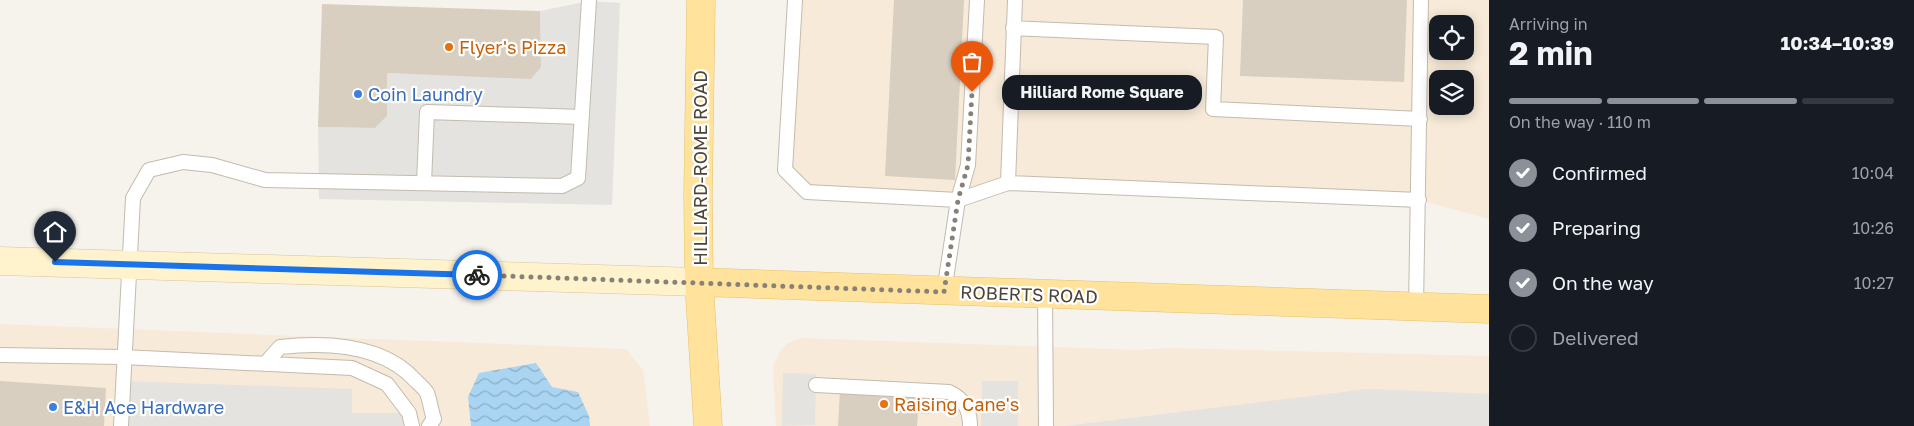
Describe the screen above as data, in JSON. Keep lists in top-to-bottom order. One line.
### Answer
{"streets":{"main road":["HILLIARD-ROME ROAD","ROBERTS ROAD"]},"crossings":[["HILLIARD-ROME ROAD","ROBERTS ROAD"]],"places":["Flyer's Pizza","Hilliard Rome Square","Coin Laundry","Raising Cane's","E&H Ace Hardware"],"page":{"heading":["2 min","Arriving in","10:34–10:39"],"bubble":"Hilliard Rome Square","bar":"On the way · 110 m","list":[["Confirmed","10:04"],["Preparing","10:26"],["On the way","10:27"],"Delivered"]}}
